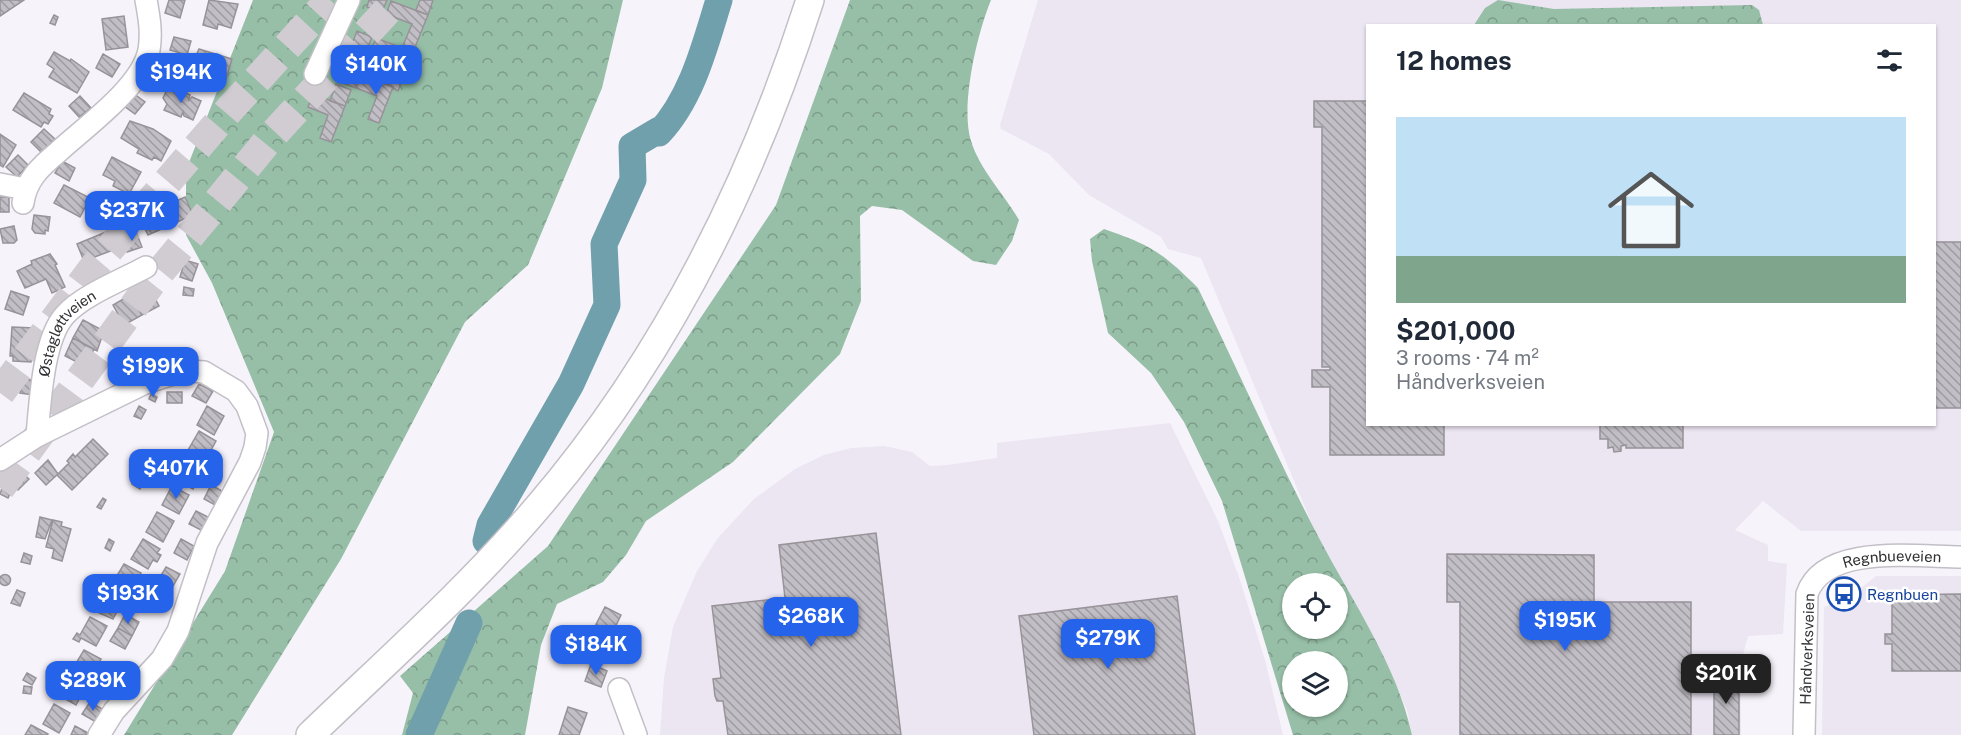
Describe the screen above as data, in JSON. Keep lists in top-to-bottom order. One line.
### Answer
{"streets":{"street":["Østagløttveien","Regnbueveien","Håndverksveien"]},"crossings":[["Regnbueveien","Håndverksveien"]],"places":{"bus stop":["Regnbuen"]},"page":{"heading":"12 homes","price":["$140K","$194K","$237K","$199K","$407K","$193K","$268K","$195K","$279K","$184K","$201K","$289K"],"list":[{"name":"$201,000","note":"3 rooms · 74 m² · Håndverksveien"}]}}
